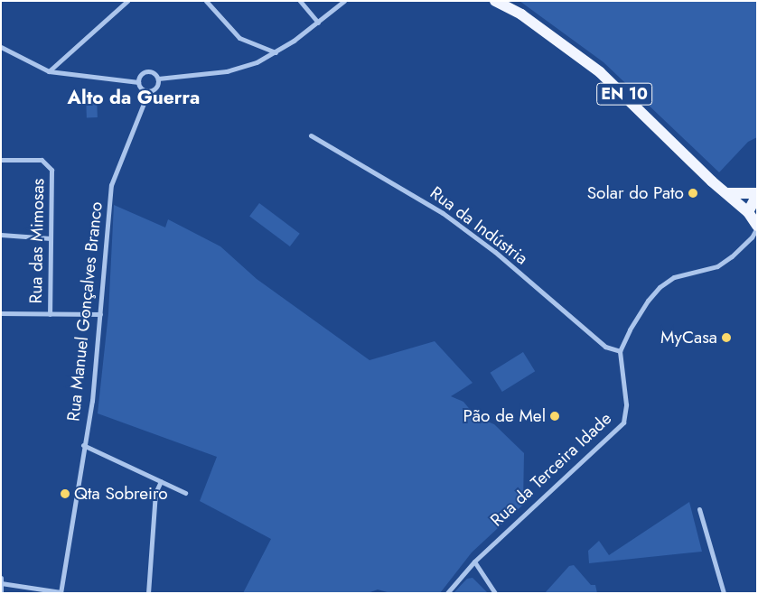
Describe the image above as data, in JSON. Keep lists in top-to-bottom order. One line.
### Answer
{"streets":{"main road":["EN 10"],"street":["Rua da Indústria","Rua das Mimosas","Rua Manuel Gonçalves Branco","Rua da Terceira Idade"]},"crossings":[["Rua da Indústria","Rua da Terceira Idade"]],"districts":["Alto da Guerra"],"places":["Solar do Pato","MyCasa","Pão de Mel","Qta Sobreiro"]}
